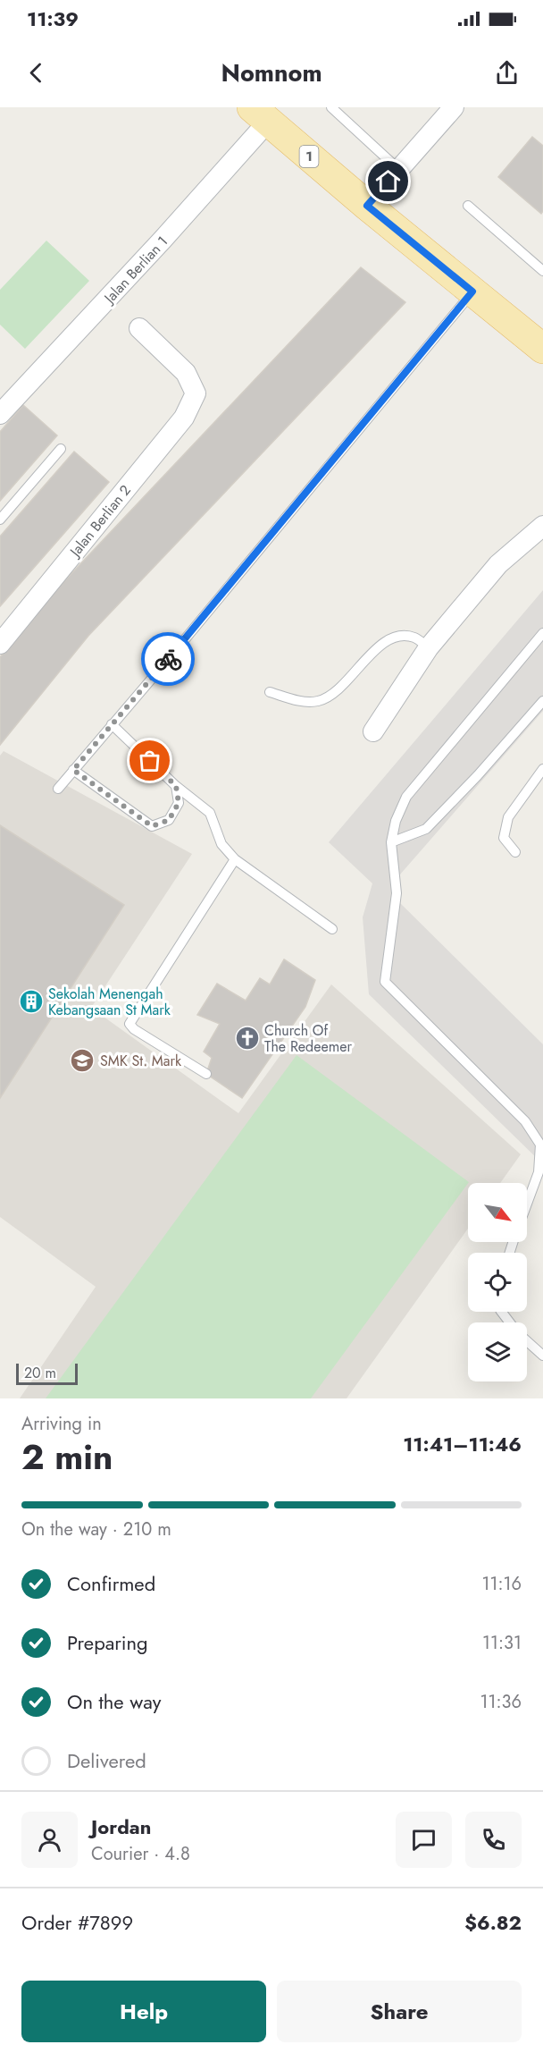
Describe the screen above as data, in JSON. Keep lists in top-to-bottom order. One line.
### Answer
{"streets":{"main road":["1"],"street":["Jalan Berlian 1","Jalan Berlian 2"]},"crossings":[["1","Jalan Berlian 1"]],"places":{"building":["Sekolah Menengah Kebangsaan St Mark"],"church":["Church Of The Redeemer"],"school or university":["SMK St. Mark"]},"scale_bar":"20 m","north":"bottom right","page":{"status":"11:39","header":"Nomnom","scale":"20 m","heading":["2 min","Arriving in","11:41–11:46"],"panel":["Jordan","Courier · 4.8","Order #7899","$6.82"],"bar":"On the way · 210 m","list":[["Confirmed","11:16"],["Preparing","11:31"],["On the way","11:36"],"Delivered"],"buttons":["Help","Share"]}}
